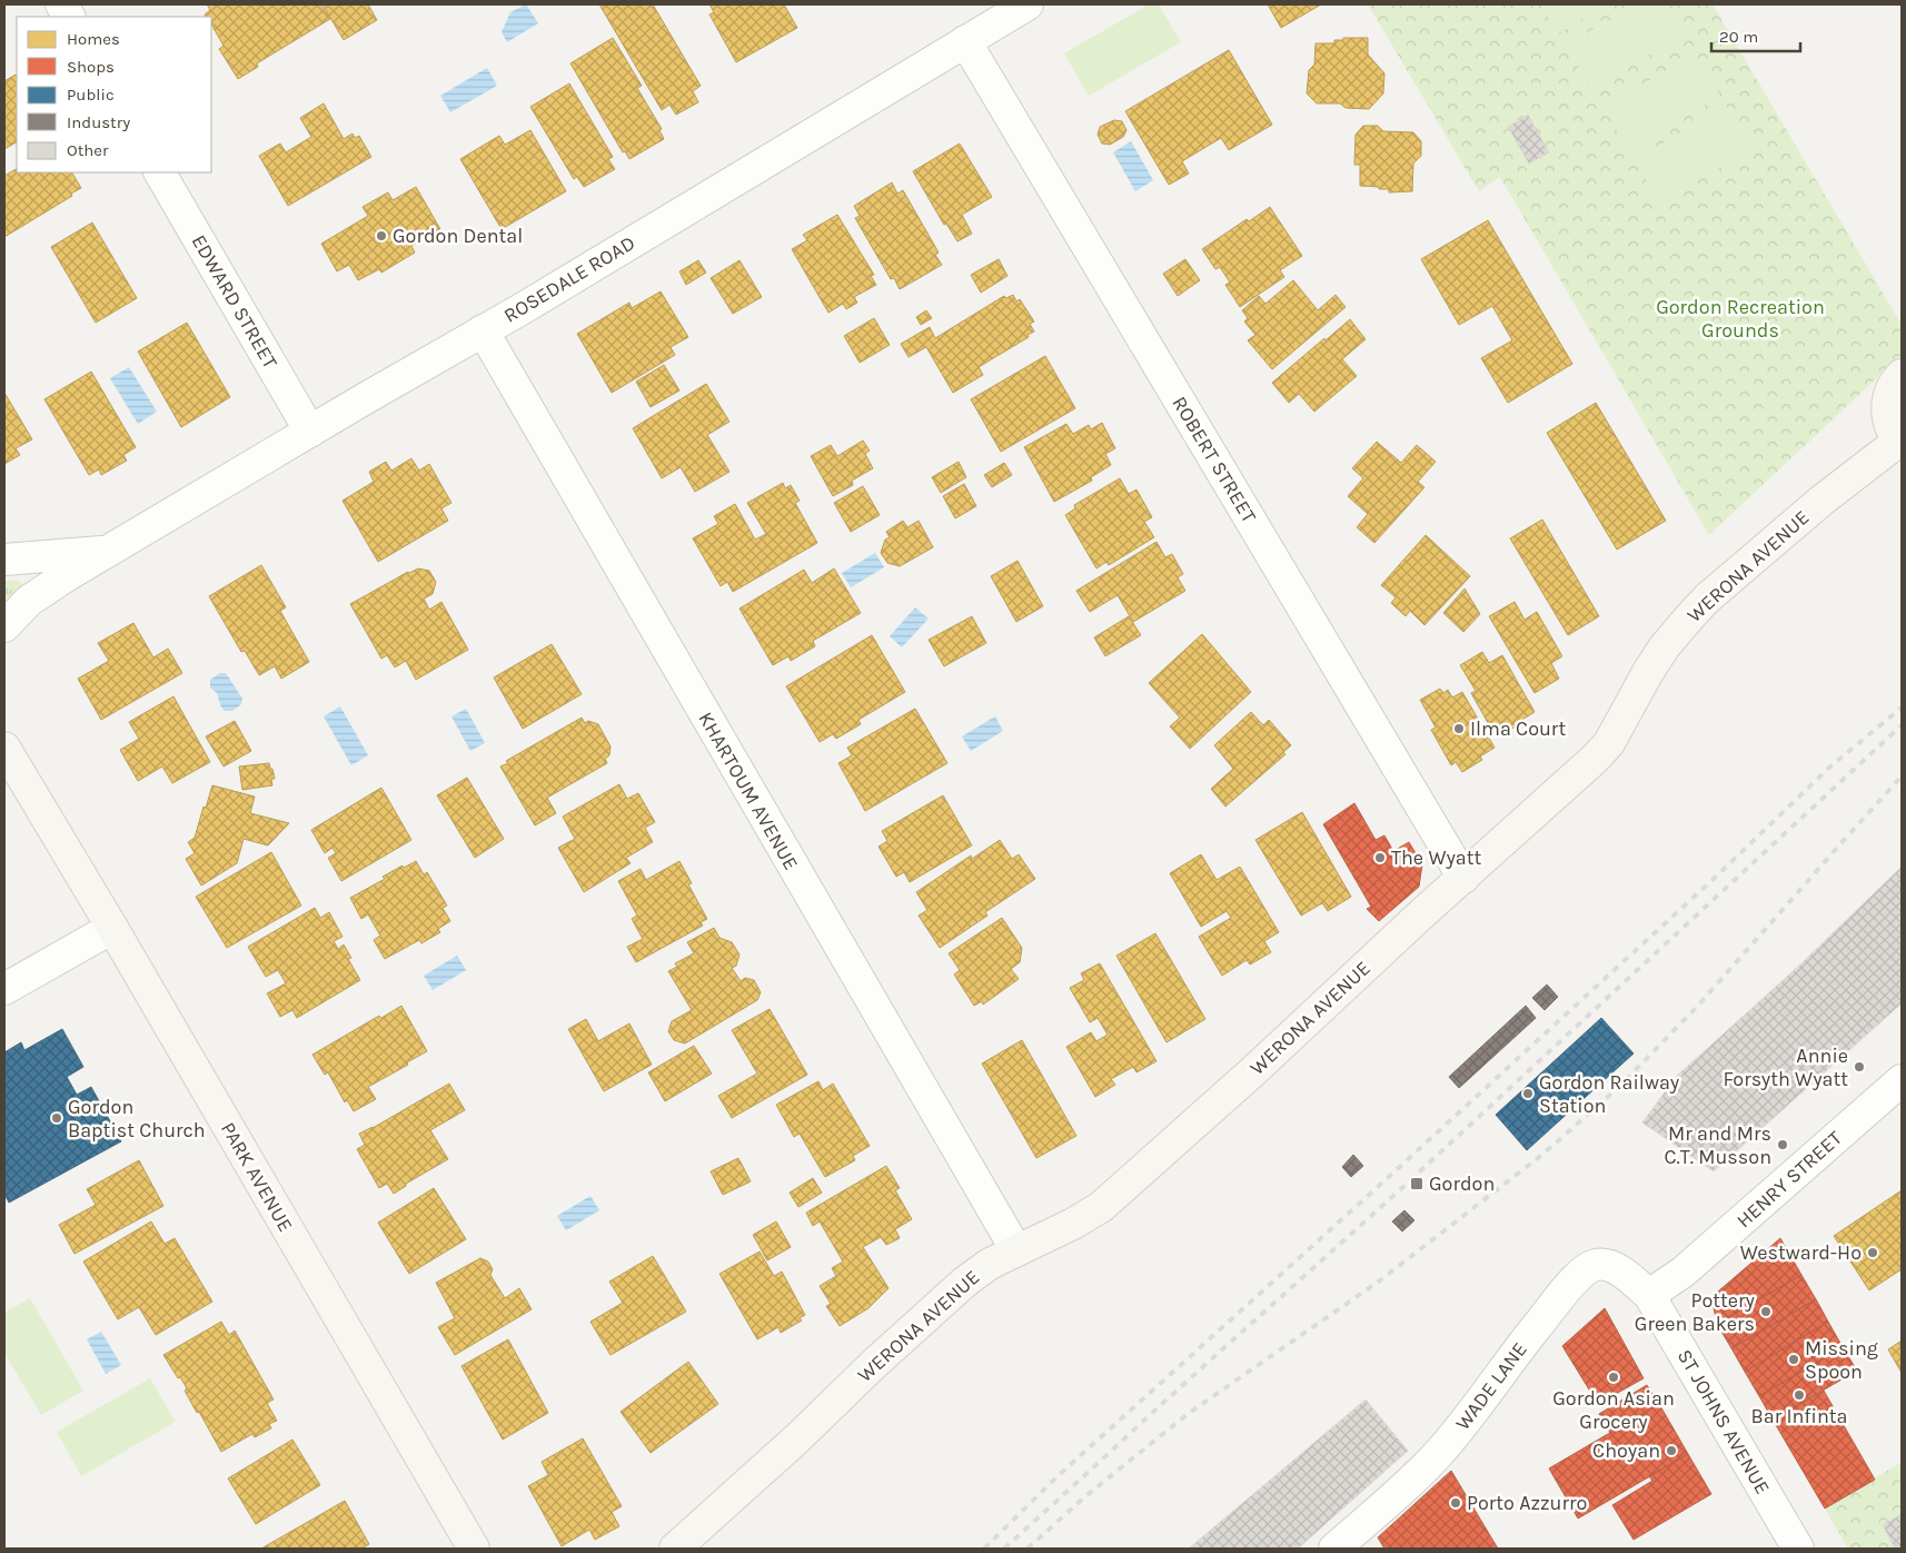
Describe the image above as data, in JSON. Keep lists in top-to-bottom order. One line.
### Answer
{"streets":{"street":["ROSEDALE ROAD","EDWARD STREET","ROBERT STREET","WERONA AVENUE","KHARTOUM AVENUE","PARK AVENUE","HENRY STREET","WADE LANE","ST JOHNS AVENUE"]},"crossings":[["ROSEDALE ROAD","EDWARD STREET"],["ROSEDALE ROAD","ROBERT STREET"],["ROSEDALE ROAD","KHARTOUM AVENUE"],["ROBERT STREET","WERONA AVENUE"],["WERONA AVENUE","KHARTOUM AVENUE"],["HENRY STREET","WADE LANE"],["HENRY STREET","ST JOHNS AVENUE"],["WADE LANE","ST JOHNS AVENUE"]],"parks":["Gordon Recreation Grounds"],"places":{"other":["Gordon Dental","Ilma Court","The Wyatt","Annie Forsyth Wyatt","Gordon Railway Station","Gordon Baptist Church","Mr and Mrs C.T. Musson","Westward-Ho","Pottery Green Bakers","Missing Spoon","Gordon Asian Grocery","Bar Infinta","Choyan","Porto Azzurro"],"transit":["Gordon"]},"legend":["Homes","Shops","Public","Industry","Other"],"scale_bar":"20 m"}
